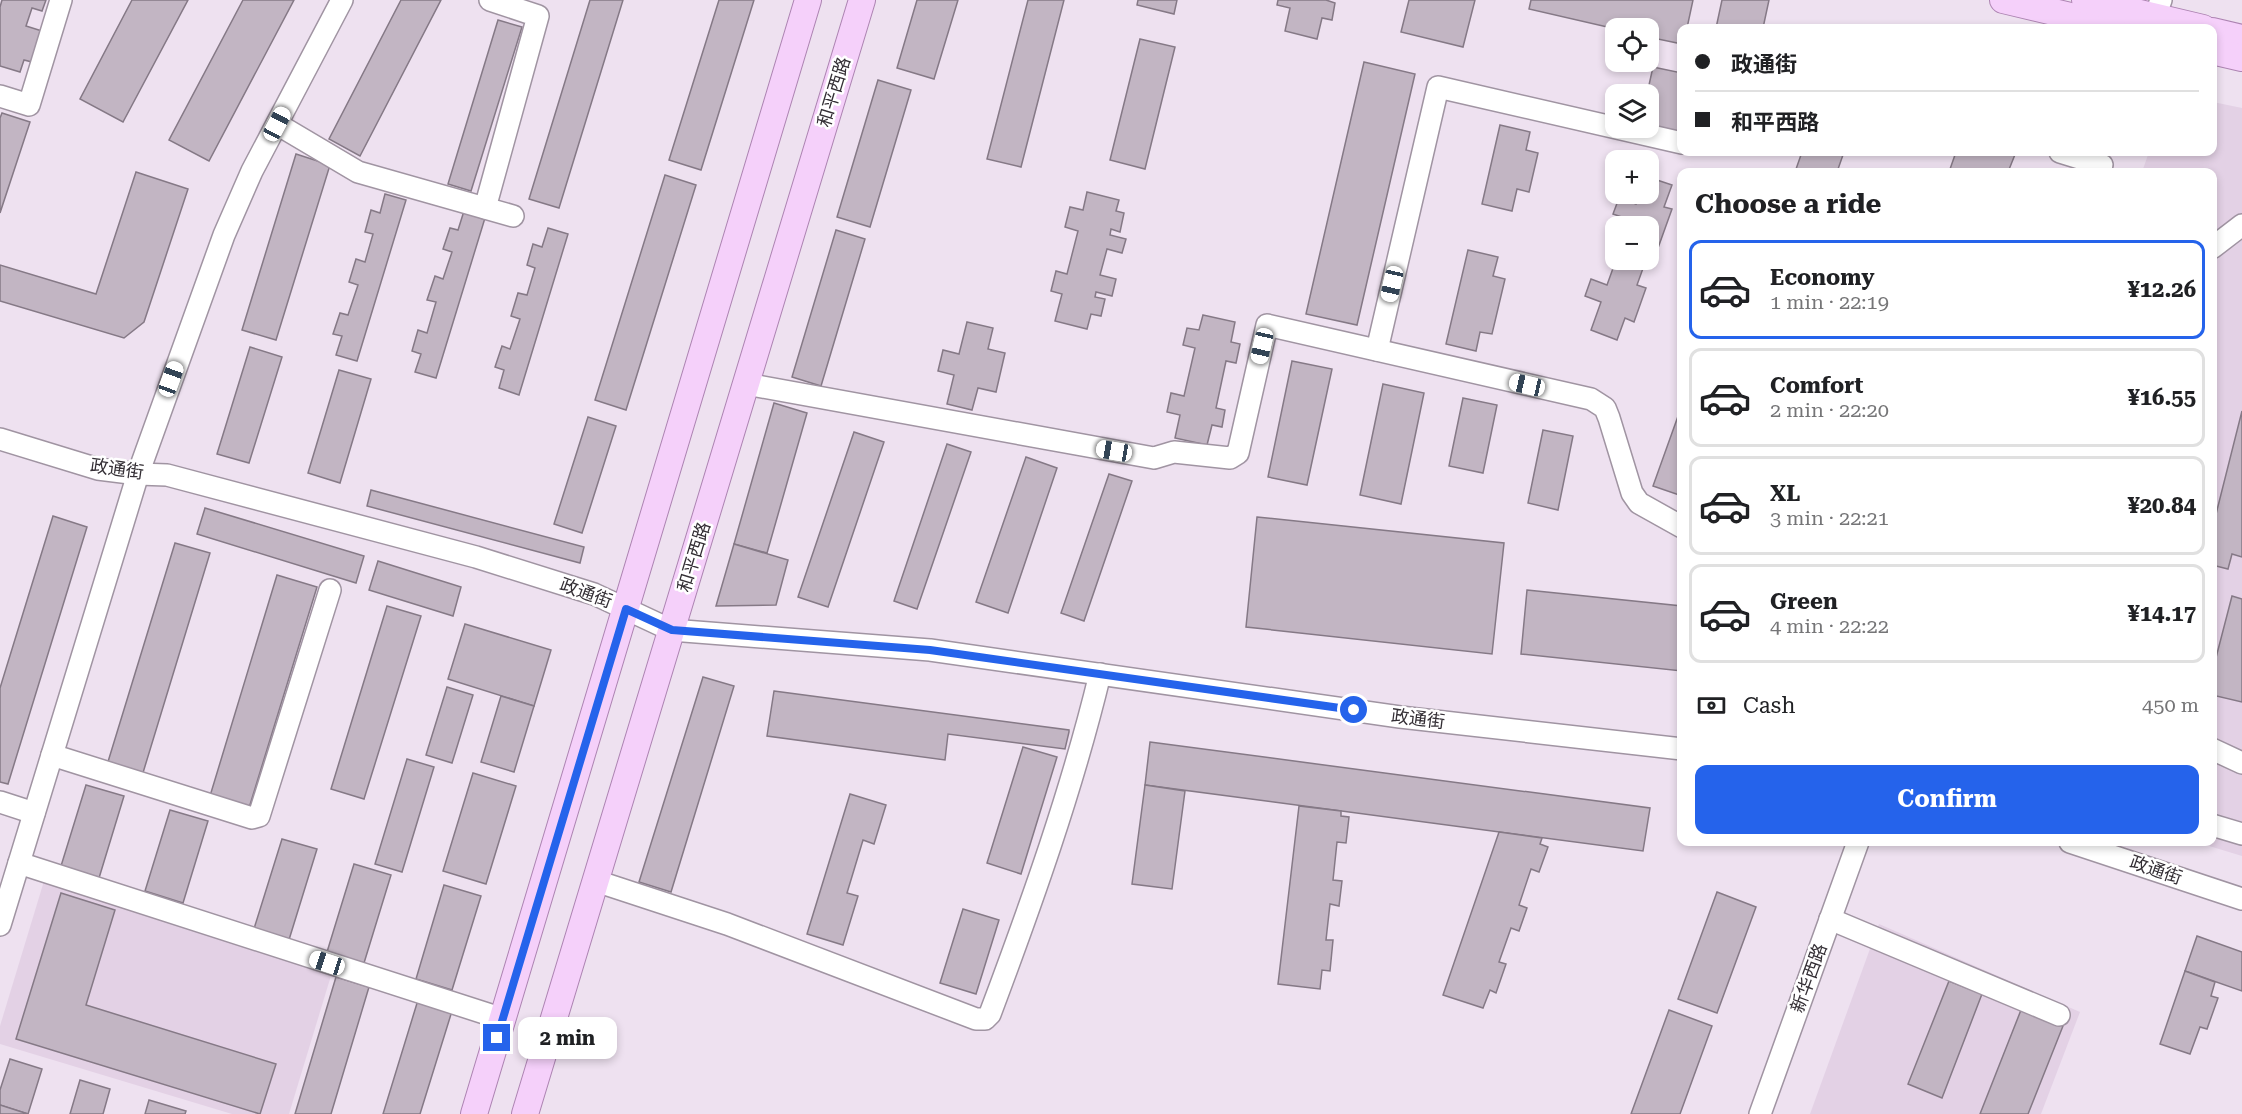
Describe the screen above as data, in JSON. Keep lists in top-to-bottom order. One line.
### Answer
{"streets":{"main road":["和平西路"],"street":["政通街","新华西路"]},"crossings":[["和平西路","政通街"]],"page":{"map_buttons":["+","−"],"banner":["政通街","和平西路"],"heading":"Choose a ride","list":[{"name":"Economy","note":"1 min · 22:19","value":"¥12.26"},{"name":"Comfort","note":"2 min · 22:20","value":"¥16.55"},{"name":"XL","note":"3 min · 22:21","value":"¥20.84"},{"name":"Green","note":"4 min · 22:22","value":"¥14.17"}],"pay":["Cash","450 m"],"buttons":"Confirm","bubble":"2 min"}}
